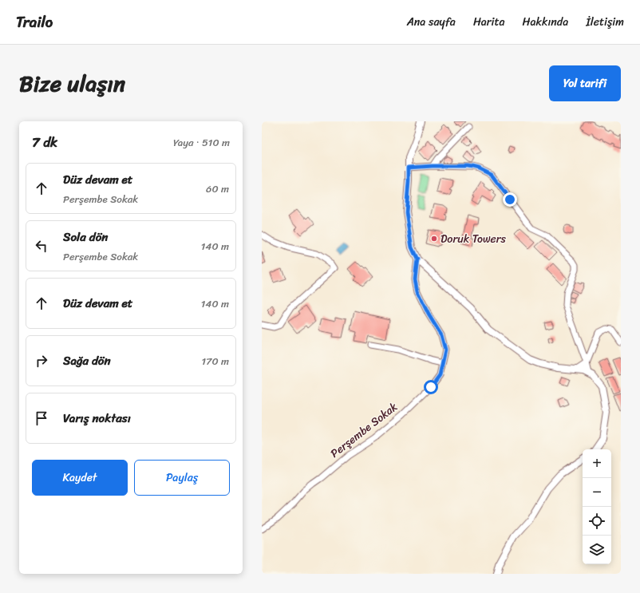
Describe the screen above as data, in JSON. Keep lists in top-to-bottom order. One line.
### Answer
{"streets":{"street":["Perşembe Sokak"]},"places":["Doruk Towers"],"page":{"header":"Trailo","nav":["Ana sayfa","Harita","Hakkında","İletişim"],"title":"Bize ulaşın","buttons":["Yol tarifi",["Kaydet","Paylaş"]],"heading":["7 dk","Yaya · 510 m"],"list":[["Düz devam et","Perşembe Sokak","60 m"],["Sola dön","Perşembe Sokak","140 m"],["Düz devam et","140 m"],["Sağa dön","170 m"],"Varış noktası"],"map_buttons":["+","−"]}}
